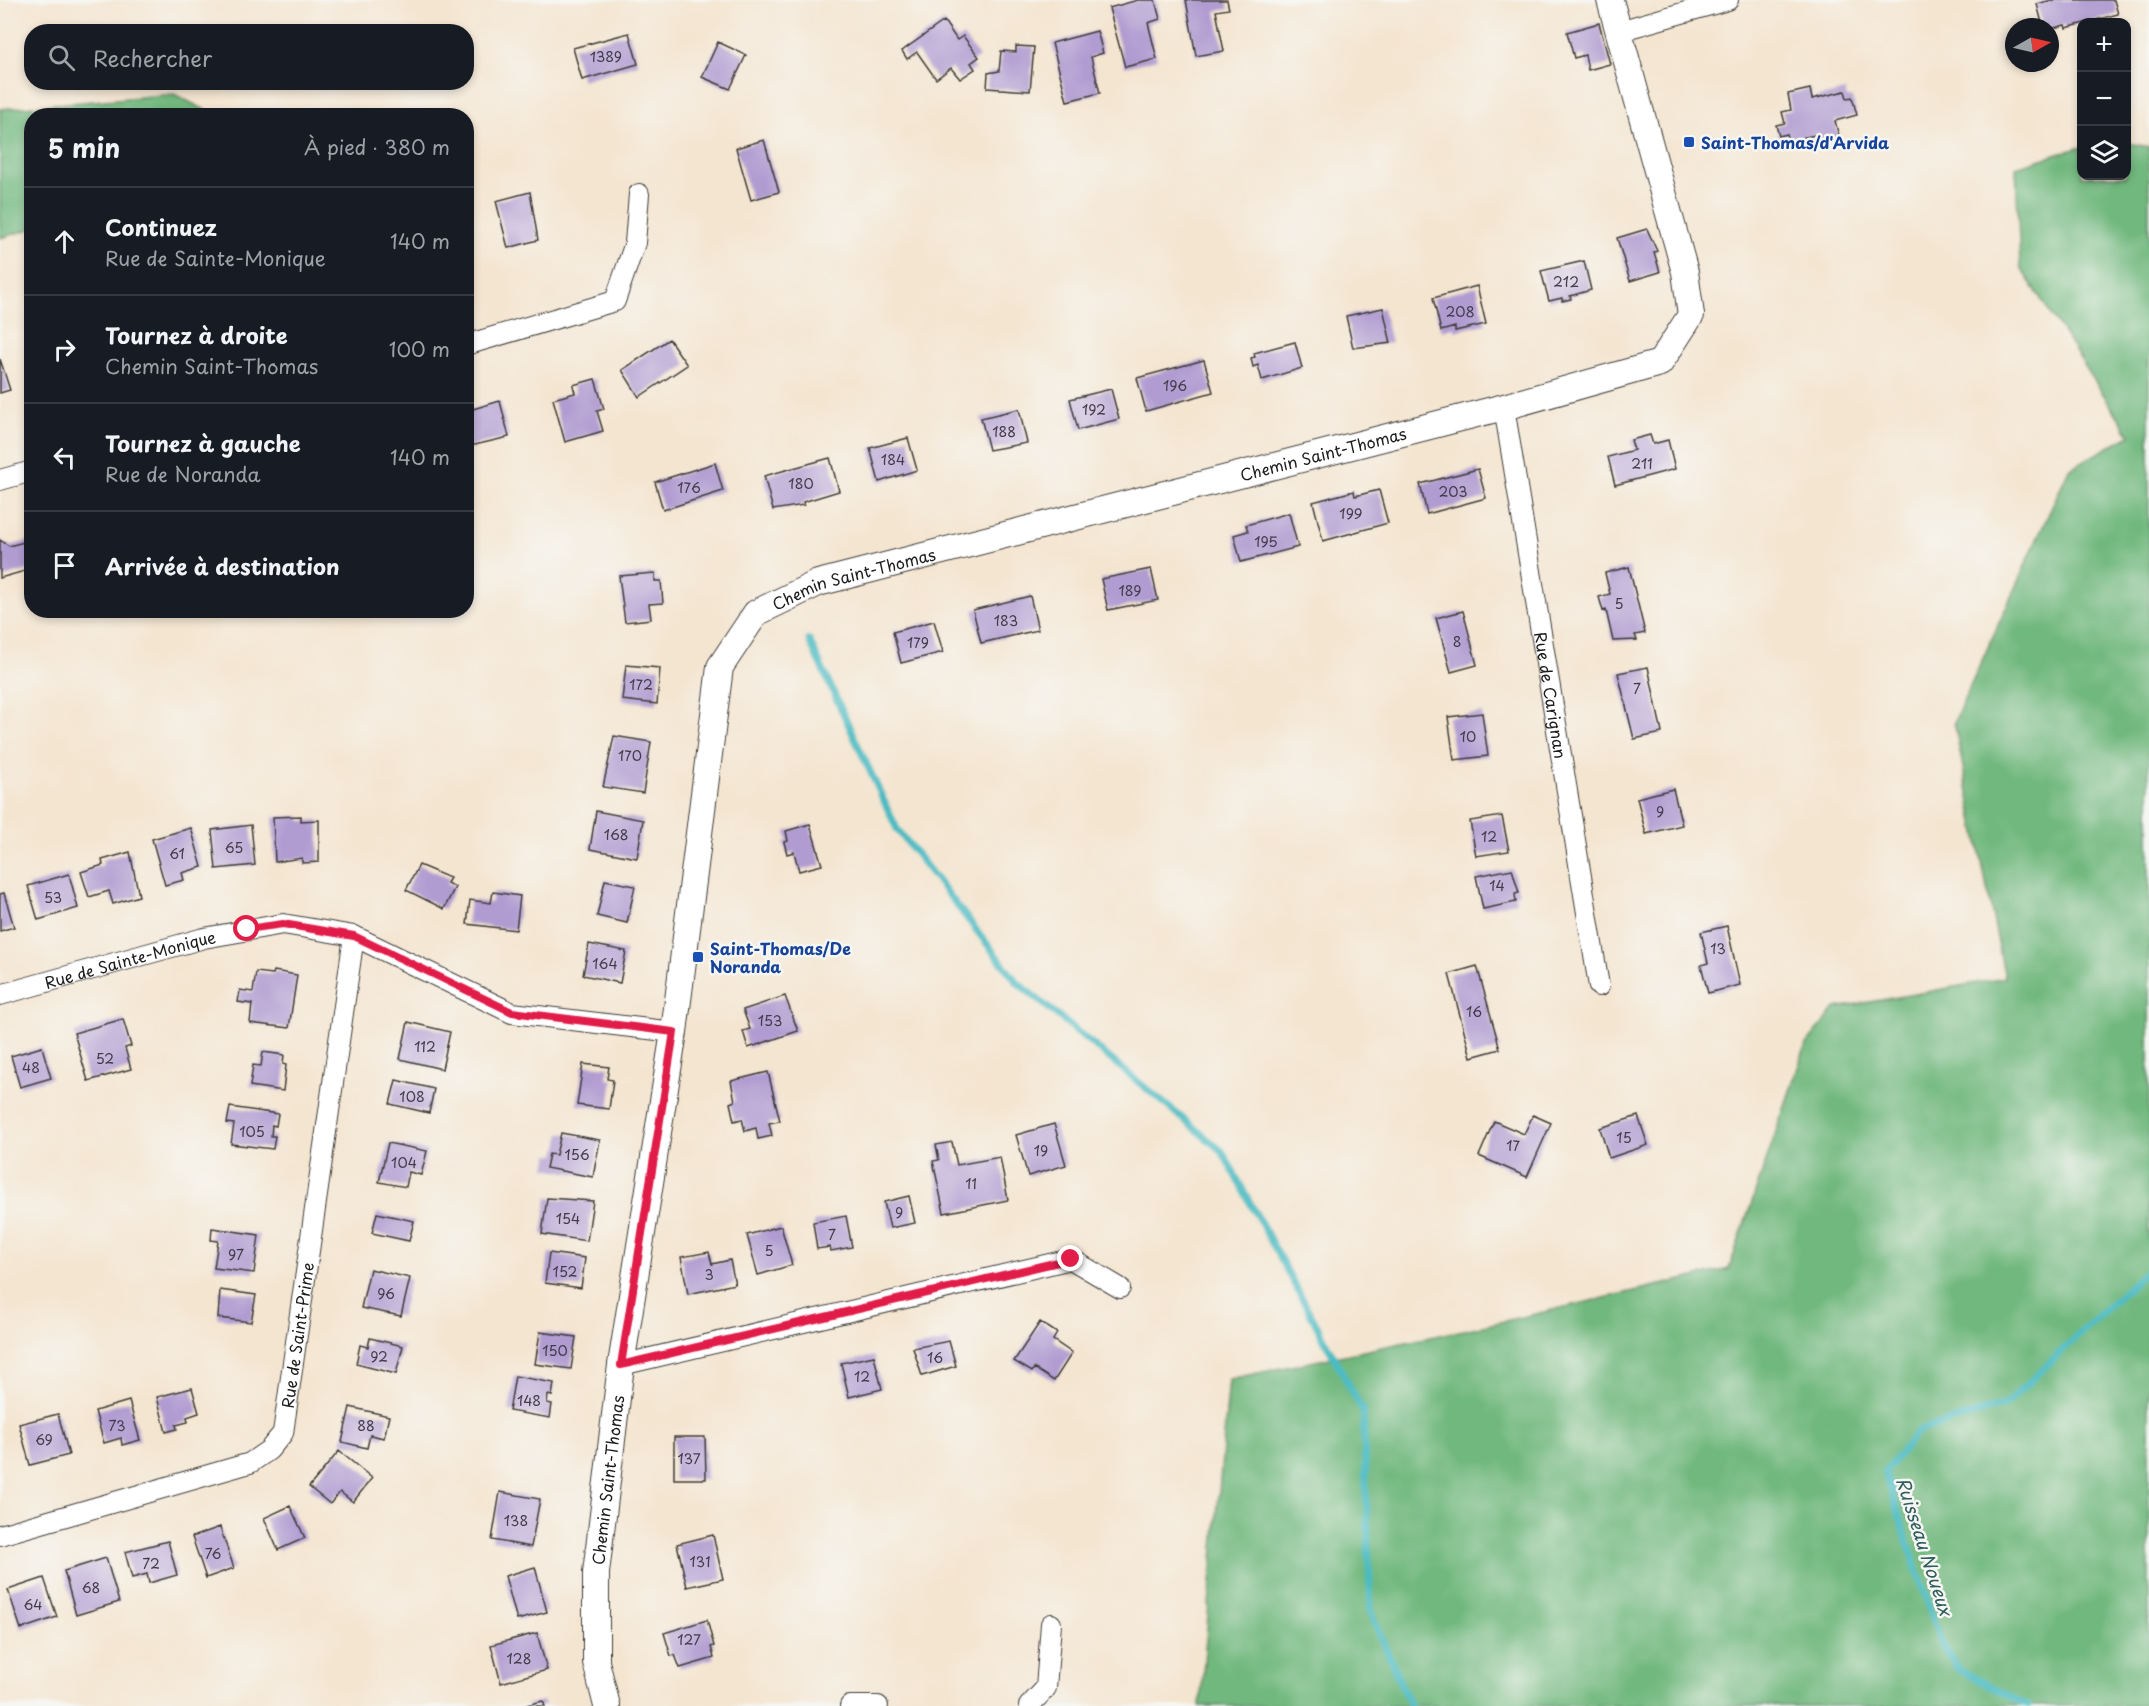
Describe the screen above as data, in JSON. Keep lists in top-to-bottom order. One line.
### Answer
{"streets":{"street":["Chemin Saint-Thomas","Rue de Carignan","Rue de Sainte-Monique","Rue de Saint-Prime"]},"crossings":[["Chemin Saint-Thomas","Rue de Carignan"],["Chemin Saint-Thomas","Rue de Sainte-Monique"],["Rue de Sainte-Monique","Rue de Saint-Prime"]],"water":["Ruisseau Noueux"],"places":{"transit":["Saint-Thomas/d'Arvida","Saint-Thomas/De Noranda"]},"house_numbers":["1389","212","208","196","192","188","184","211","180","176","203","199","195","189","5","183","8","179","172","7","10","170","9","168","12","65","61","14","53","13","164","16","153","112","52","48","108","105","15","17","19","156","104","11","9","154","7","5","97","152","3","96","150","92","16","12","148","73","88","69","137","138","76","131","72","68","64","127","128"],"north":"right","page":{"map_buttons":["+","−"],"search":"Rechercher","heading":["5 min","À pied · 380 m"],"list":[["Continuez","Rue de Sainte-Monique","140 m"],["Tournez à droite","Chemin Saint-Thomas","100 m"],["Tournez à gauche","Rue de Noranda","140 m"],"Arrivée à destination"]}}
